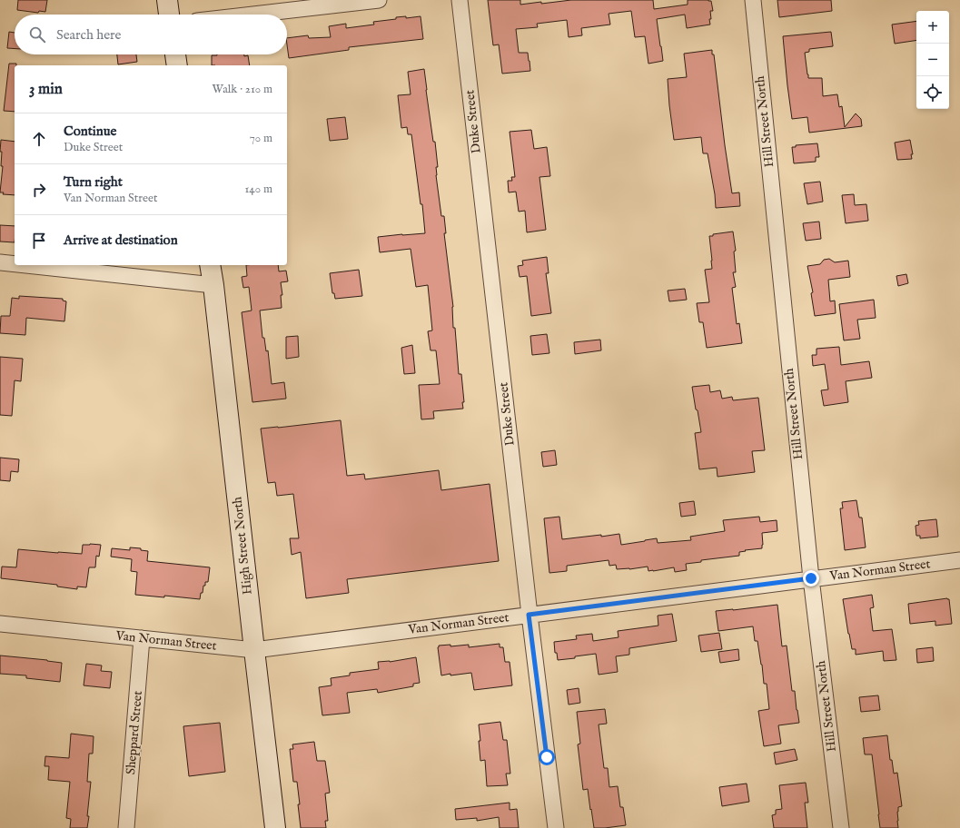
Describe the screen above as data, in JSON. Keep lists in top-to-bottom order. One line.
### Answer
{"streets":{"main road":["High Street North"],"street":["Duke Street","Hill Street North","Van Norman Street","Sheppard Street"]},"crossings":[["Duke Street","Van Norman Street"],["Hill Street North","Van Norman Street"],["High Street North","Van Norman Street"],["Van Norman Street","Sheppard Street"]],"page":{"map_buttons":["+","−"],"search":"Search here","heading":["3 min","Walk · 210 m"],"list":[["Continue","Duke Street","70 m"],["Turn right","Van Norman Street","140 m"],"Arrive at destination"]}}
